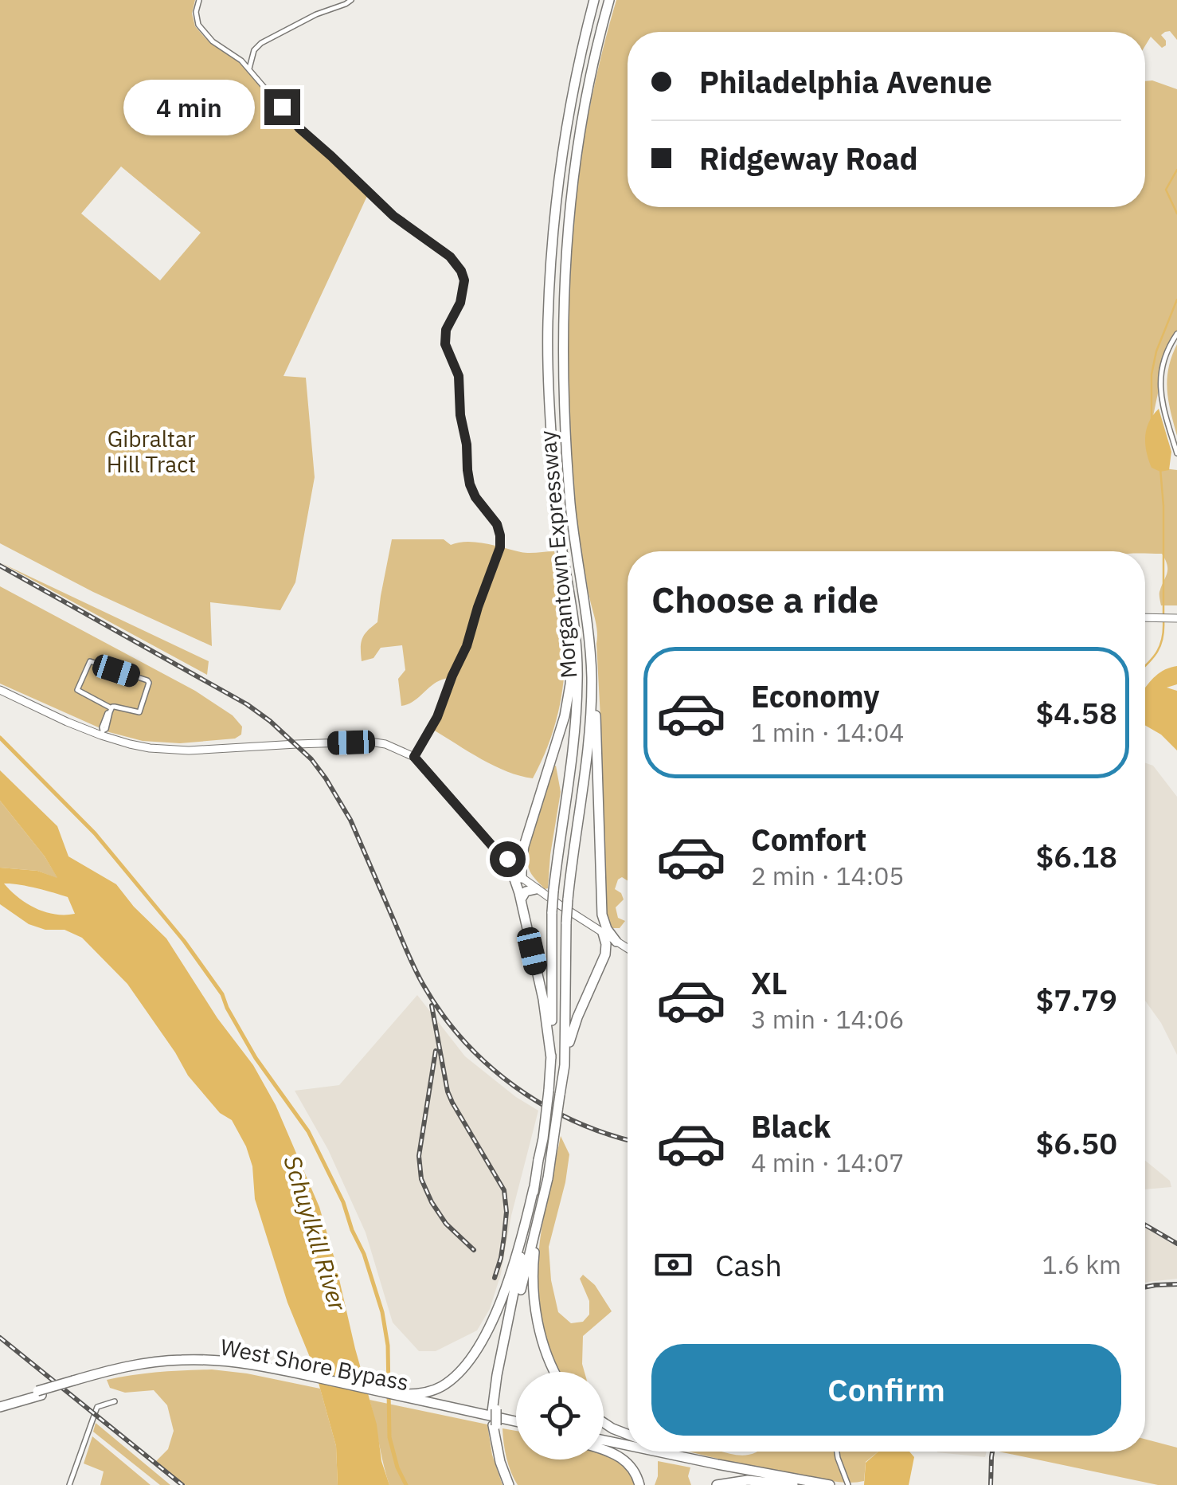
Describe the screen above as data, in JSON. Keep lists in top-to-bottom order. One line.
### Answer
{"streets":{"highway":["Morgantown Expressway","West Shore Bypass"]},"water":["Schuylkill River"],"parks":["Gibraltar Hill Tract"],"page":{"banner":["Philadelphia Avenue","Ridgeway Road"],"bubble":"4 min","heading":"Choose a ride","list":[{"name":"Economy","note":"1 min · 14:04","value":"$4.58"},{"name":"Comfort","note":"2 min · 14:05","value":"$6.18"},{"name":"XL","note":"3 min · 14:06","value":"$7.79"},{"name":"Black","note":"4 min · 14:07","value":"$6.50"}],"pay":["Cash","1.6 km"],"buttons":"Confirm"}}
